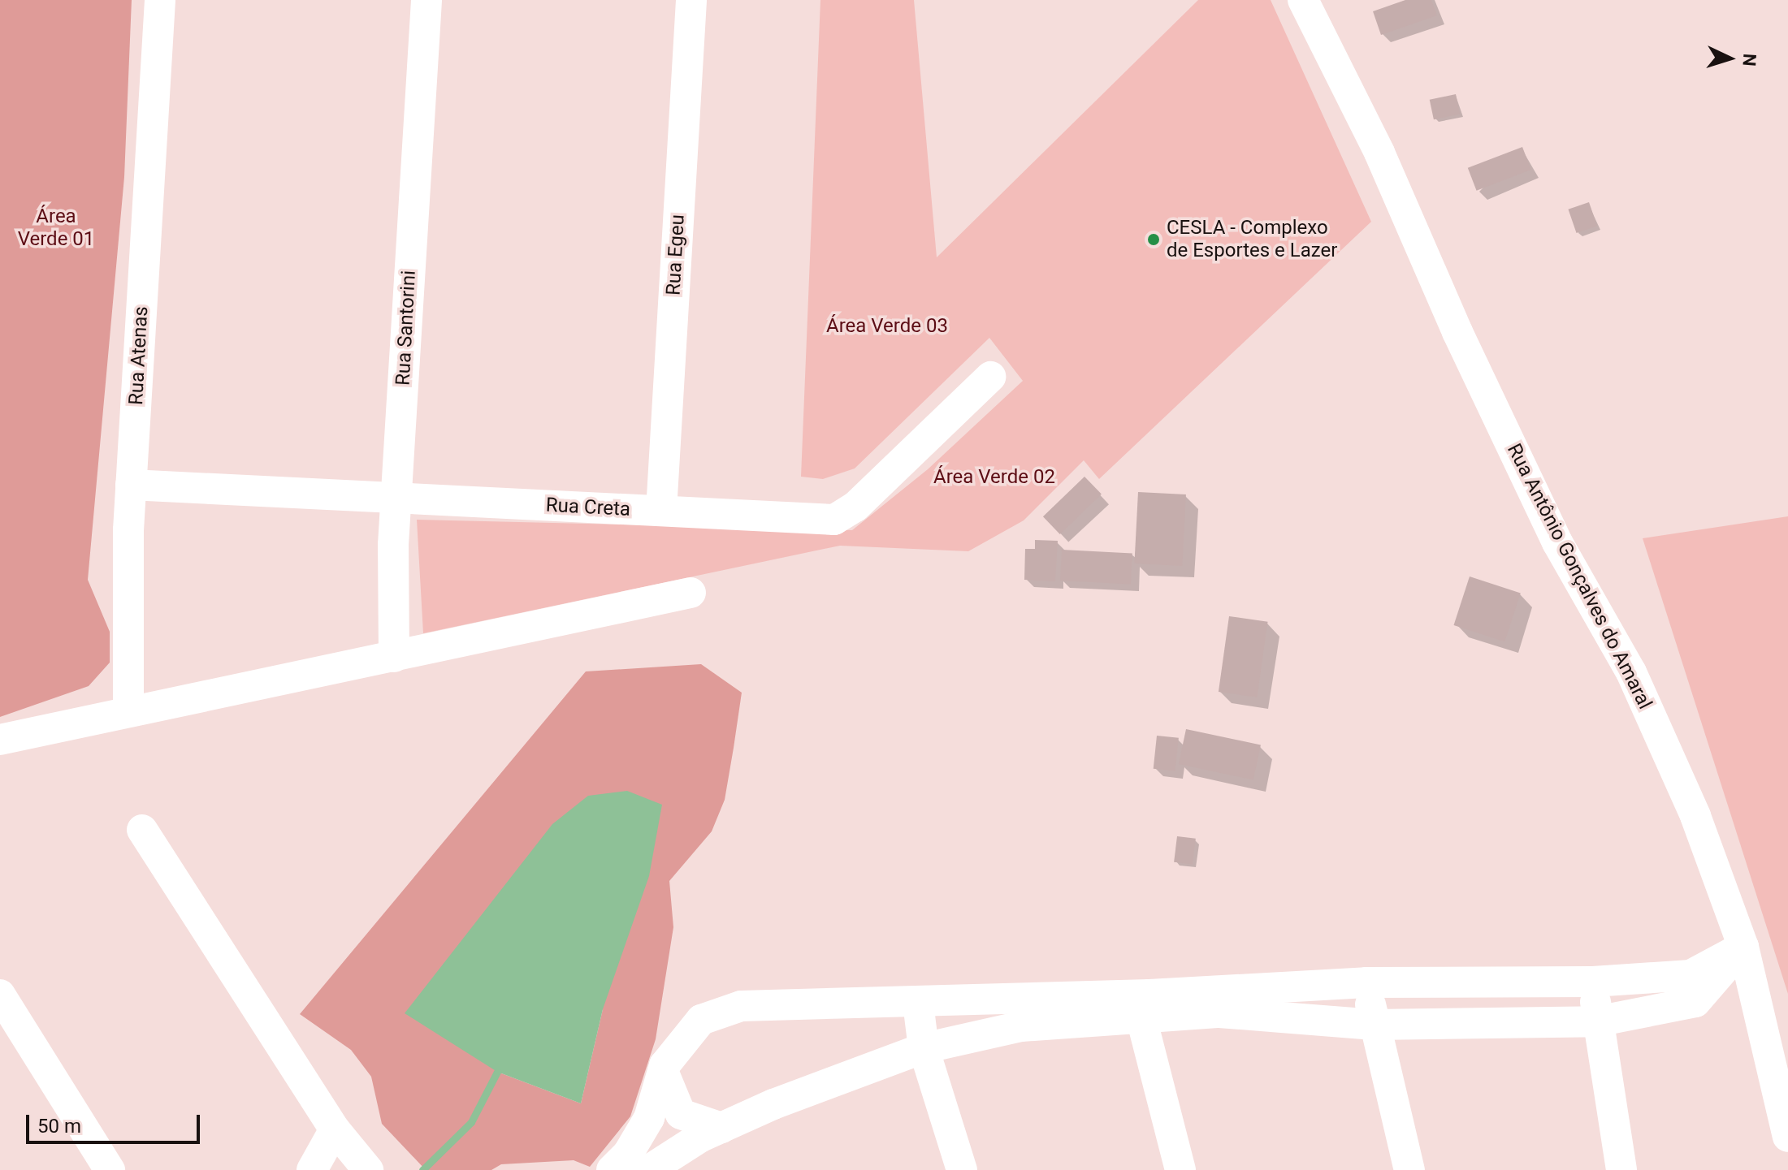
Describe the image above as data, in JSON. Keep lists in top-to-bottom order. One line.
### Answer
{"streets":{"street":["Rua Egeu","Rua Santorini","Rua Atenas","Rua Creta","Rua Antônio Gonçalves do Amaral"]},"crossings":[["Rua Egeu","Rua Creta"],["Rua Santorini","Rua Creta"],["Rua Atenas","Rua Creta"]],"parks":["Área Verde 01","Área Verde 03","Área Verde 02"],"places":["CESLA - Complexo de Esportes e Lazer"],"scale_bar":"50 m","north":"right"}
